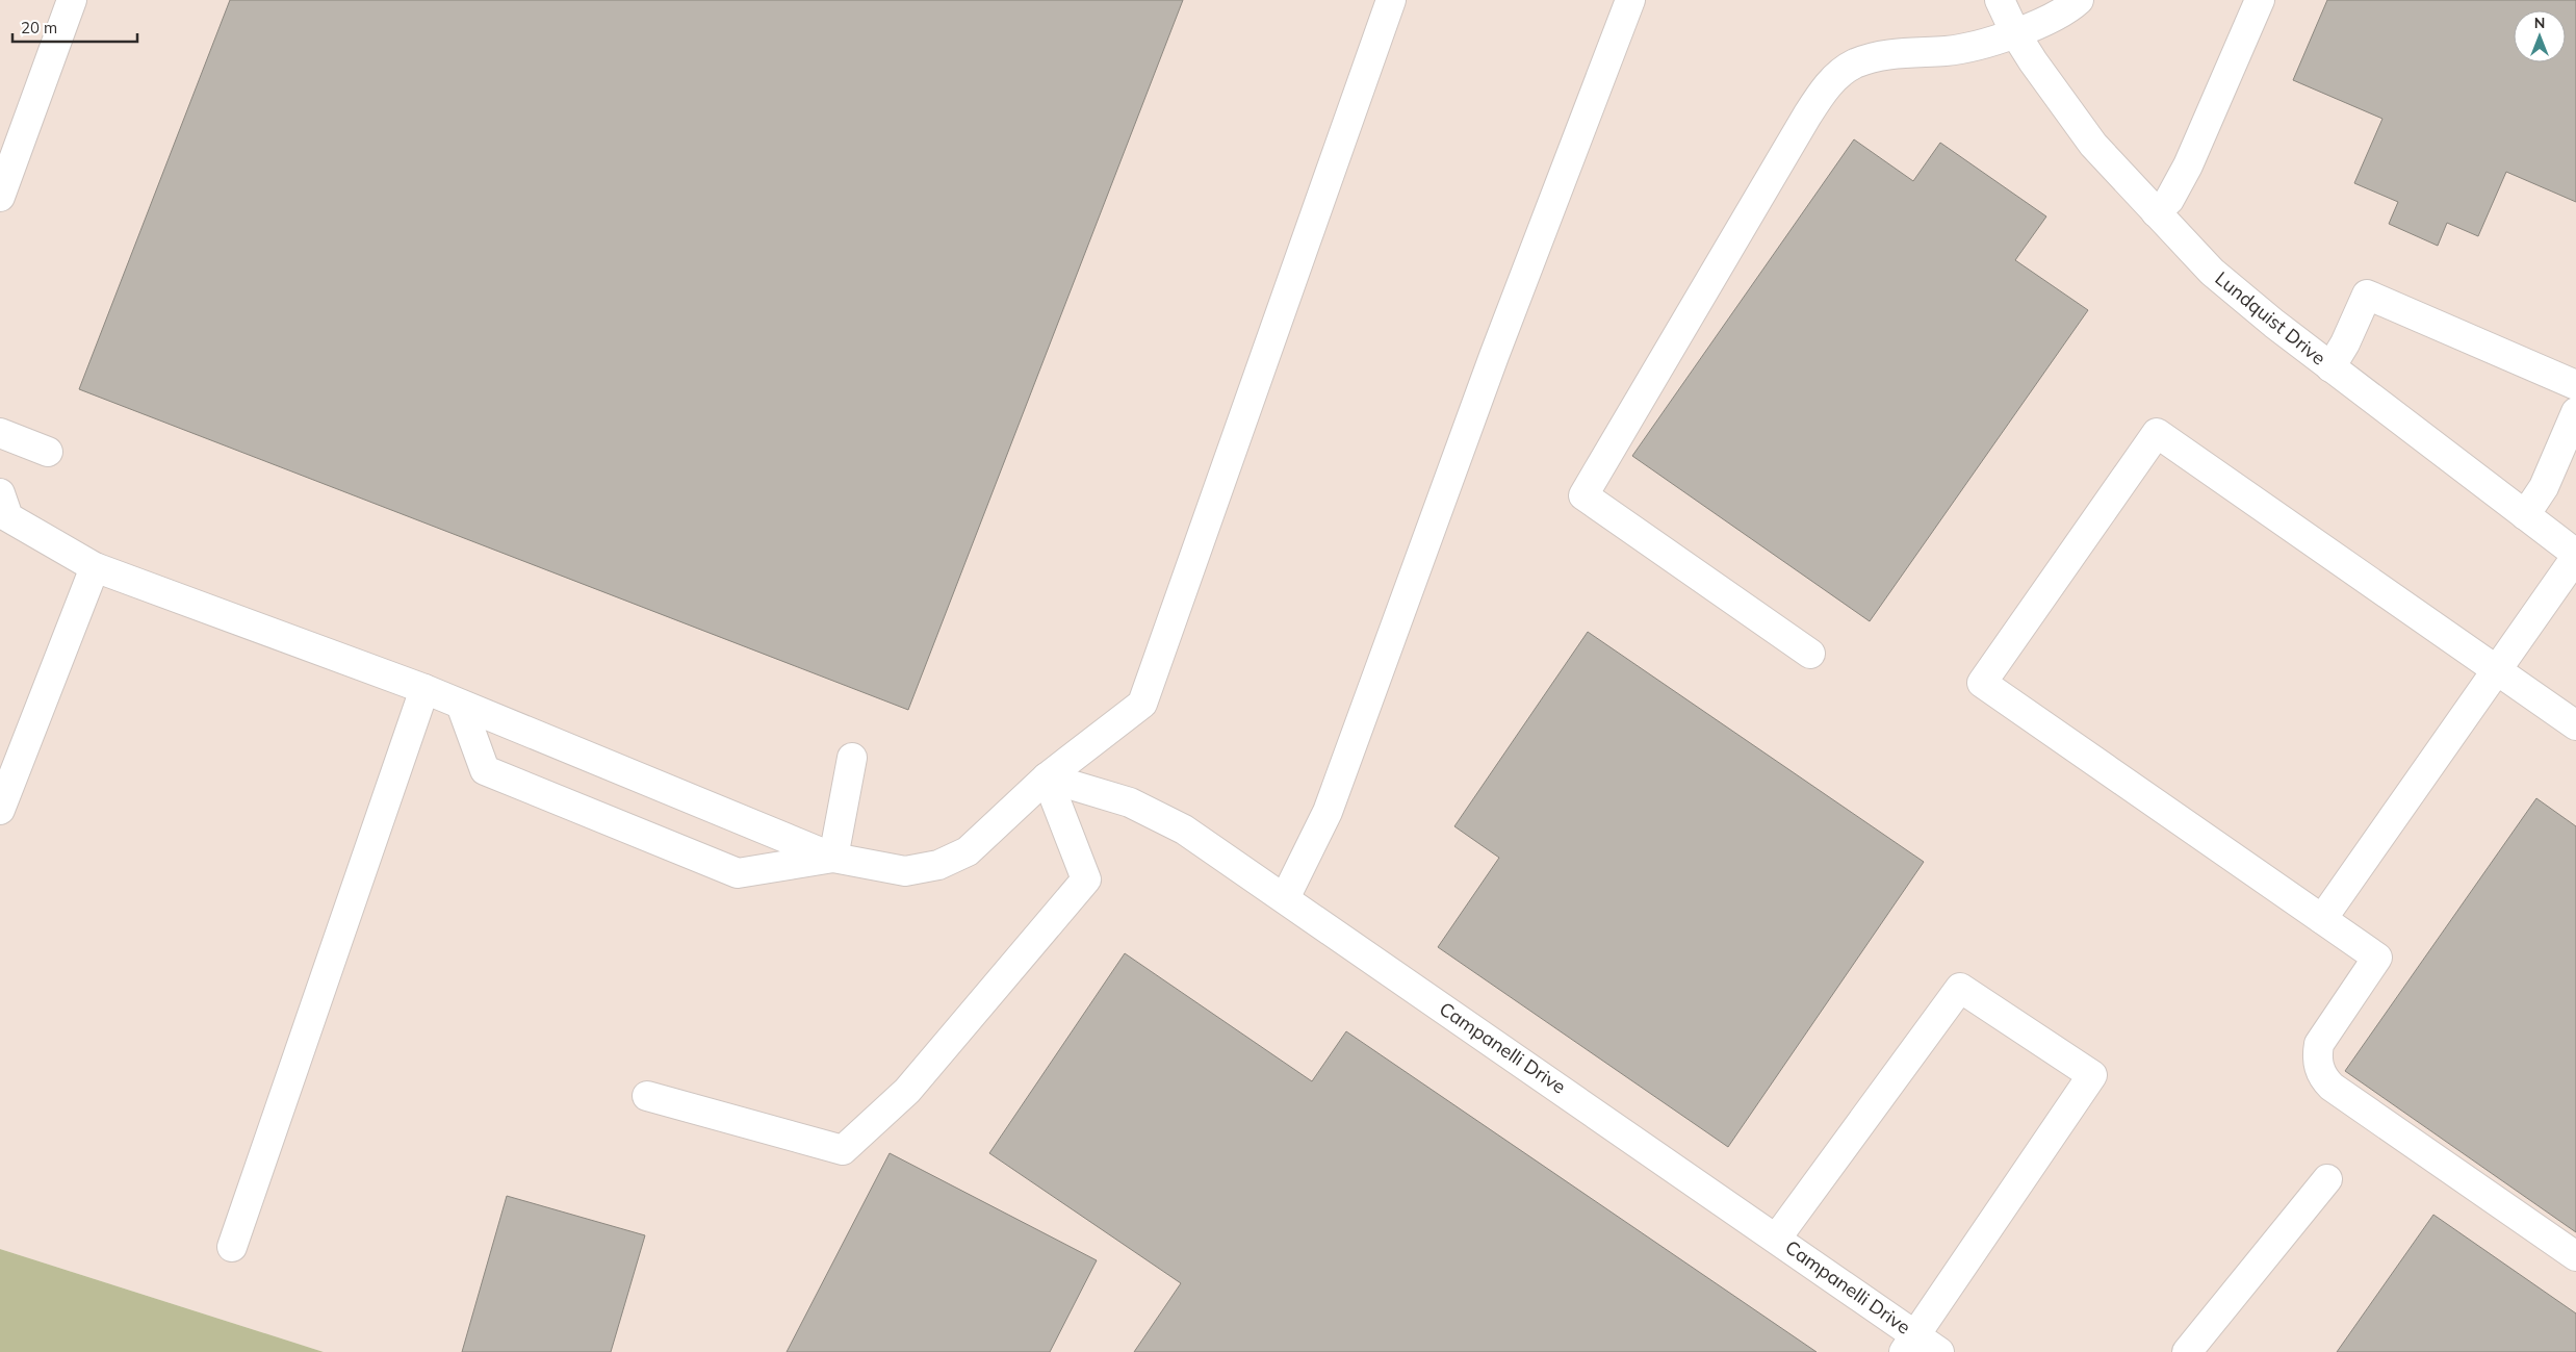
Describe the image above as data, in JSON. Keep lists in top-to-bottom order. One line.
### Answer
{"streets":{"street":["Lundquist Drive","Campanelli Drive"]},"scale_bar":"20 m","north":"top"}
